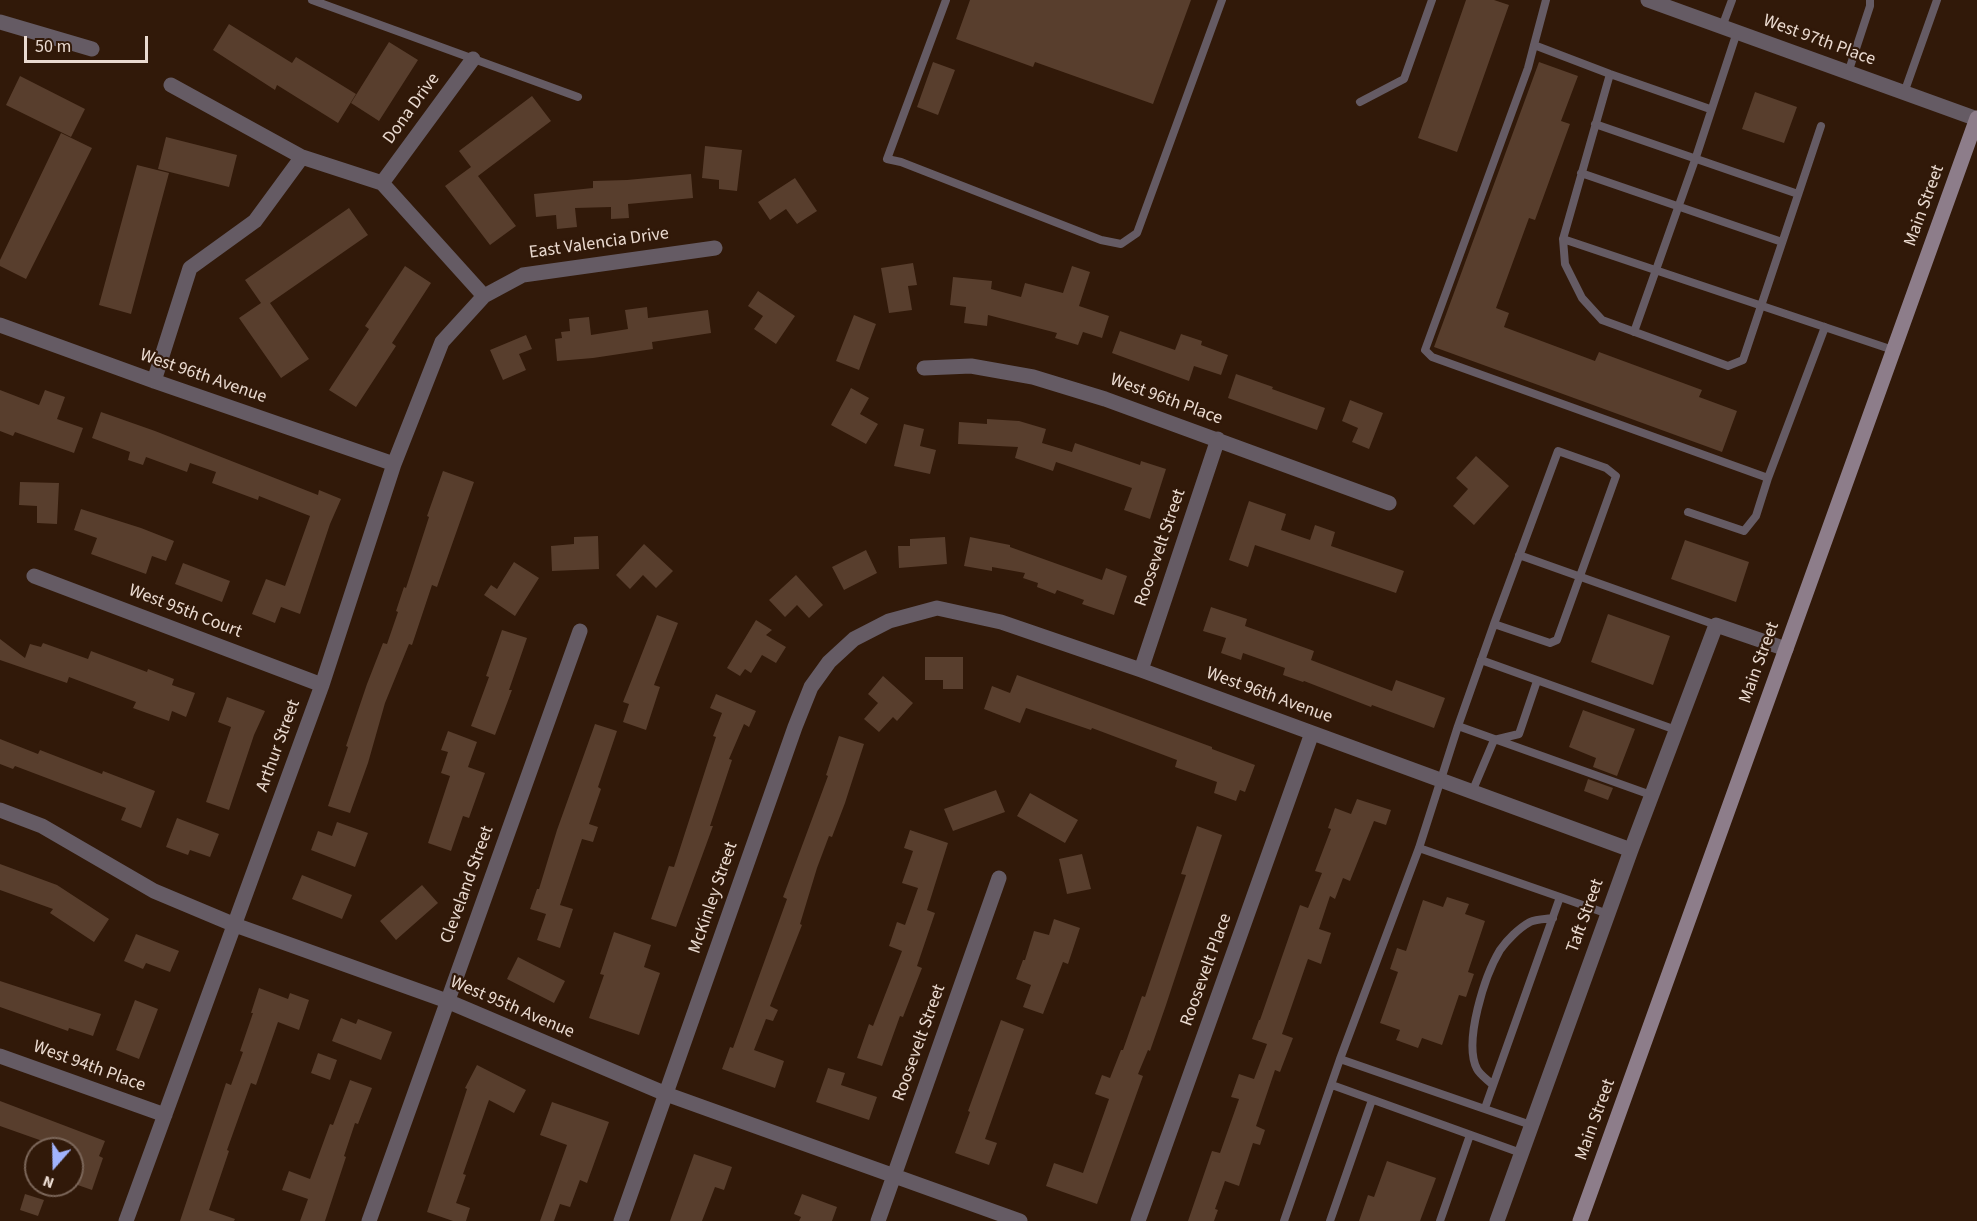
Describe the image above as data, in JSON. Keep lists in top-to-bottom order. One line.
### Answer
{"streets":{"main road":["Main Street"],"street":["West 97th Place","Dona Drive","East Valencia Drive","West 96th Avenue","West 96th Place","Roosevelt Street","West 95th Court","Arthur Street","Cleveland Street","McKinley Street","Taft Street","Roosevelt Place","West 95th Avenue","West 94th Place"]},"crossings":[["West 97th Place","Main Street"],["East Valencia Drive","Arthur Street"],["West 96th Avenue","Roosevelt Street"],["West 96th Avenue","Arthur Street"],["West 96th Avenue","McKinley Street"],["West 96th Avenue","Taft Street"],["West 96th Avenue","Roosevelt Place"],["West 96th Place","Roosevelt Street"],["Roosevelt Street","West 95th Avenue"],["West 95th Court","Arthur Street"],["Arthur Street","West 95th Avenue"],["Arthur Street","West 94th Place"],["Cleveland Street","West 95th Avenue"],["McKinley Street","West 95th Avenue"]],"scale_bar":"50 m","north":"bottom"}
